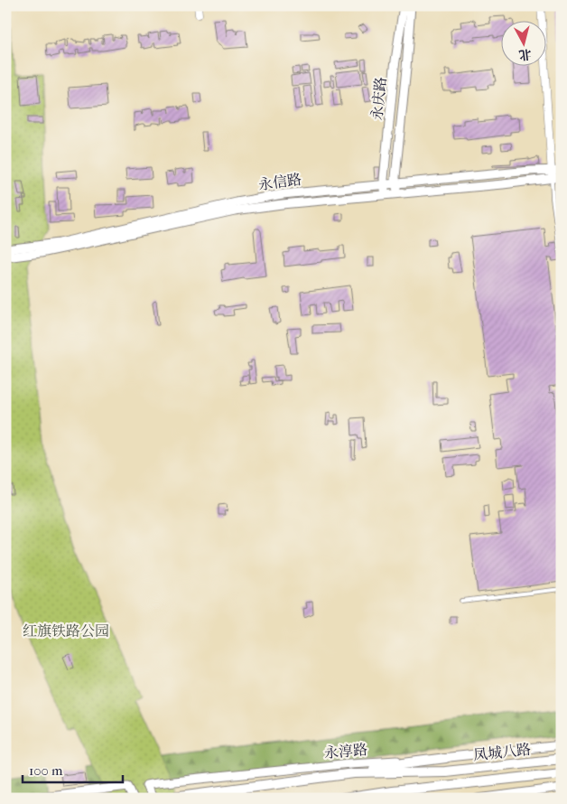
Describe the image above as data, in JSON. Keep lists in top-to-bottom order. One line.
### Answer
{"streets":{"main road":["永淳路","凤城八路"],"street":["永庆路","永信路"]},"crossings":[["永庆路","永信路"],["永淳路","凤城八路"]],"parks":["红旗铁路公园"],"scale_bar":"100 m","north":"bottom"}
